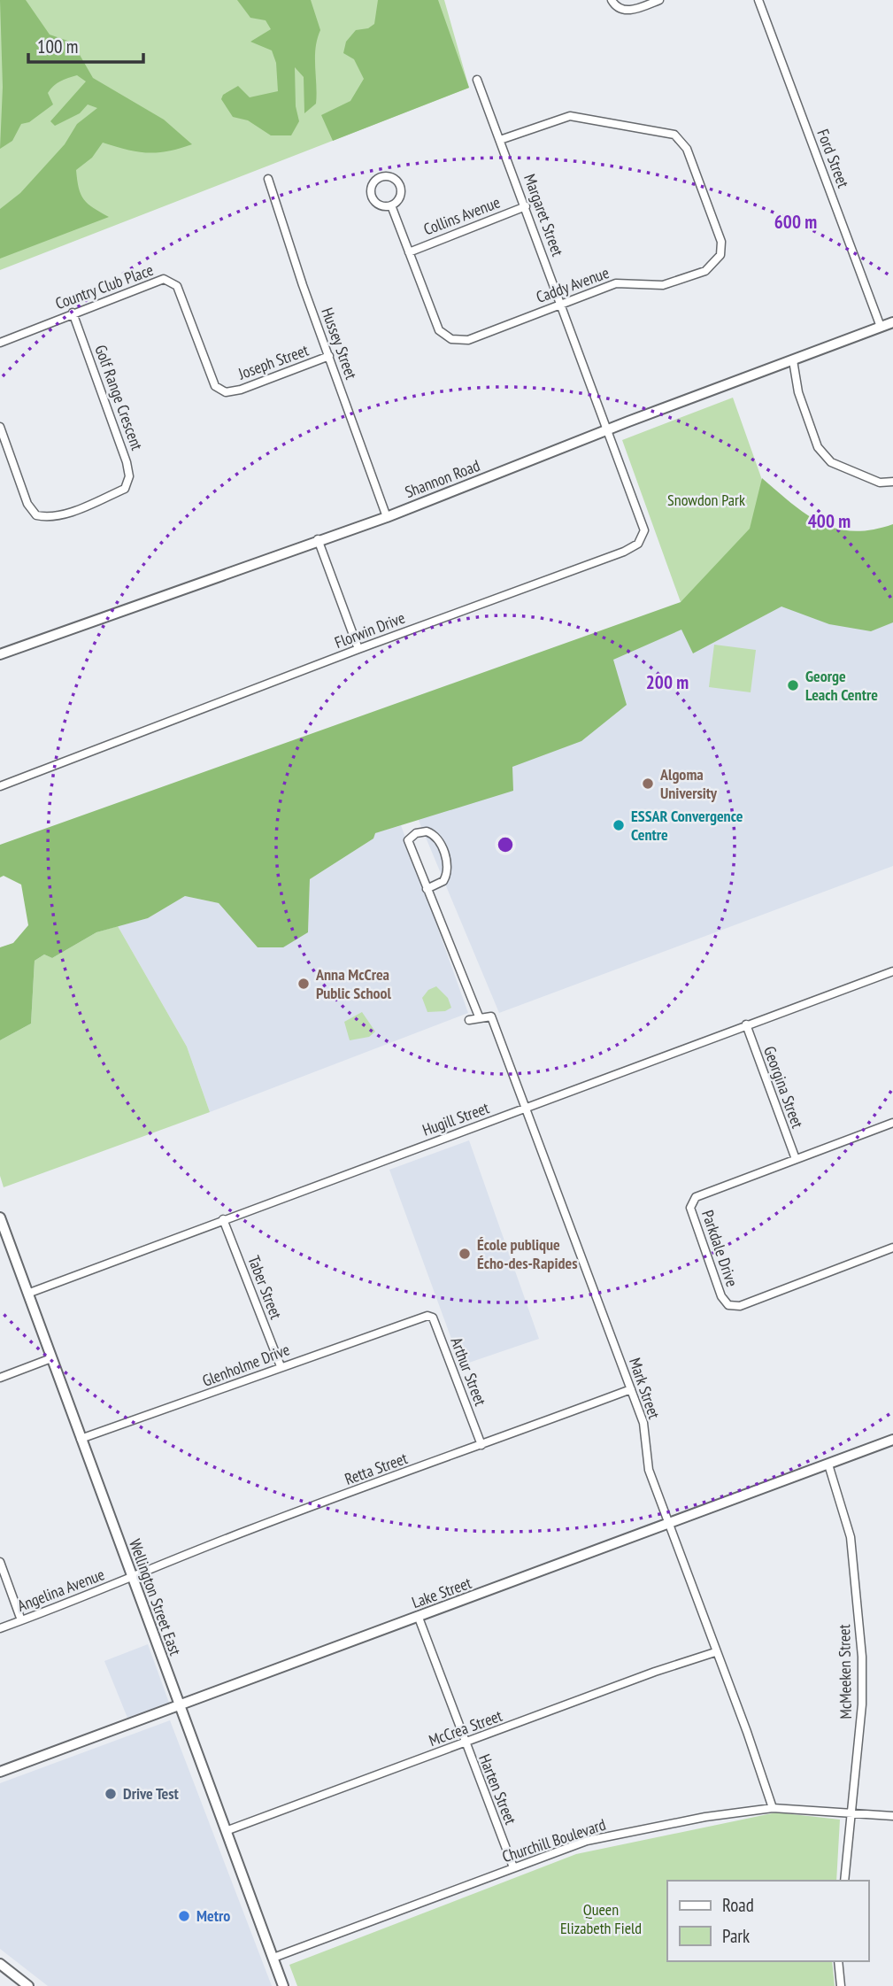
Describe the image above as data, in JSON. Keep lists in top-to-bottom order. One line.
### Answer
{"streets":{"street":["Ford Street","Margaret Street","Collins Avenue","Caddy Avenue","Country Club Place","Hussey Street","Joseph Street","Golf Range Crescent","Shannon Road","Florwin Drive","Georgina Street","Hugill Street","Parkdale Drive","Taber Street","Glenholme Drive","Arthur Street","Mark Street","Retta Street","Angelina Avenue","Lake Street","Wellington Street East","McMeeken Street","McCrea Street","Harten Street","Churchill Boulevard"]},"crossings":[["Ford Street","Shannon Road"],["Margaret Street","Collins Avenue"],["Margaret Street","Caddy Avenue"],["Margaret Street","Shannon Road"],["Margaret Street","Florwin Drive"],["Collins Avenue","Caddy Avenue"],["Country Club Place","Joseph Street"],["Country Club Place","Golf Range Crescent"],["Hussey Street","Joseph Street"],["Hussey Street","Shannon Road"],["Shannon Road","Florwin Drive"],["Georgina Street","Hugill Street"],["Georgina Street","Parkdale Drive"],["Hugill Street","Taber Street"],["Hugill Street","Mark Street"],["Hugill Street","Wellington Street East"],["Taber Street","Glenholme Drive"],["Glenholme Drive","Arthur Street"],["Glenholme Drive","Wellington Street East"],["Arthur Street","Retta Street"],["Mark Street","Retta Street"],["Mark Street","Lake Street"],["Mark Street","McCrea Street"],["Mark Street","Churchill Boulevard"],["Retta Street","Angelina Avenue"],["Retta Street","Wellington Street East"],["Angelina Avenue","Wellington Street East"],["Lake Street","Wellington Street East"],["Lake Street","McMeeken Street"],["Lake Street","Harten Street"],["Wellington Street East","McCrea Street"],["Wellington Street East","Churchill Boulevard"],["McMeeken Street","Churchill Boulevard"],["McCrea Street","Harten Street"],["Harten Street","Churchill Boulevard"]],"parks":["Snowdon Park","Queen Elizabeth Field"],"places":["George Leach Centre","Algoma University","ESSAR Convergence Centre","Anna McCrea Public School","École publique Écho-des-Rapides","Drive Test","Metro"],"legend":["Road","Park"],"scale_bar":"100 m","rings":["600 m","400 m","200 m"]}
